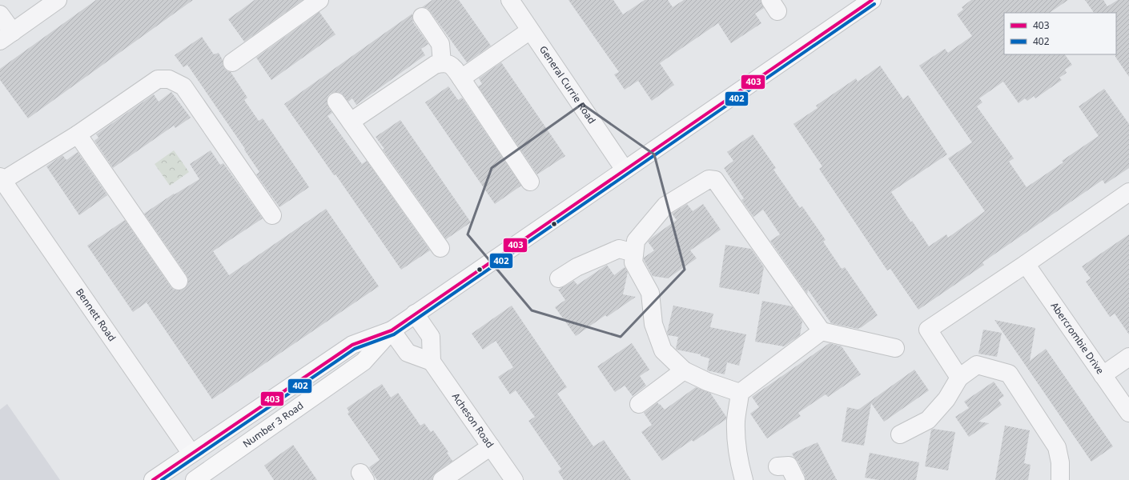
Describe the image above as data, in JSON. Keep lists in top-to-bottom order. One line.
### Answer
{"streets":{"main road":["Number 3 Road"],"street":["General Currie Road","Bennett Road","Abercrombie Drive","Acheson Road"]},"crossings":[["General Currie Road","Number 3 Road"],["Bennett Road","Number 3 Road"]],"lines":["transit line 403","transit line 402"],"legend":["403","402"]}
